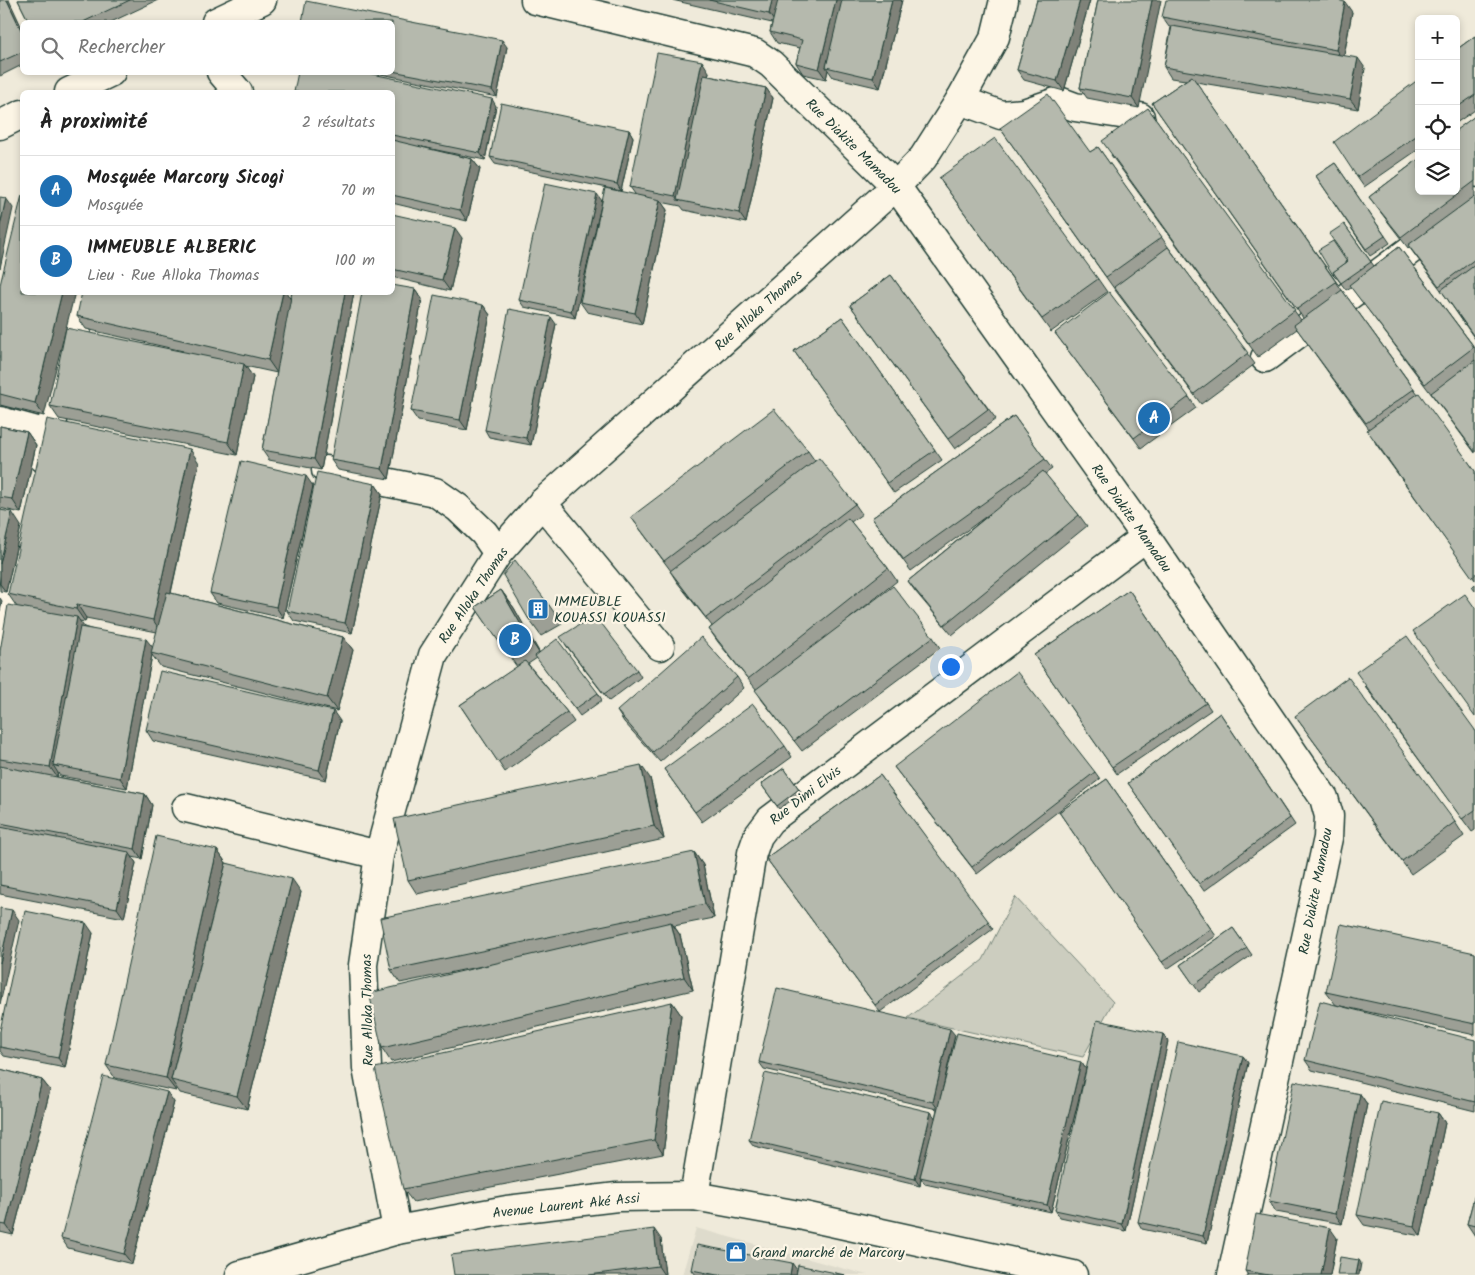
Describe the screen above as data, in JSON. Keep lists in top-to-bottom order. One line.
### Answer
{"streets":{"street":["Rue Diakite Mamadou","Rue Alloka Thomas","Rue Dimi Elvis","Avenue Laurent Aké Assi"]},"crossings":[["Rue Diakite Mamadou","Rue Alloka Thomas"],["Rue Diakite Mamadou","Rue Dimi Elvis"],["Rue Alloka Thomas","Avenue Laurent Aké Assi"],["Rue Dimi Elvis","Avenue Laurent Aké Assi"]],"places":{"building":["IMMEUBLE KOUASSI KOUASSI"],"shop":["Grand marché de Marcory"]},"page":{"map_buttons":["+","−"],"search":"Rechercher","heading":["À proximité","2 résultats"],"list":[{"mark":"A","name":"Mosquée Marcory Sicogi","note":"Mosquée","value":"70 m"},{"mark":"B","name":"IMMEUBLE ALBERIC","note":"Lieu · Rue Alloka Thomas","value":"100 m"}],"pins":["A","B"]}}
